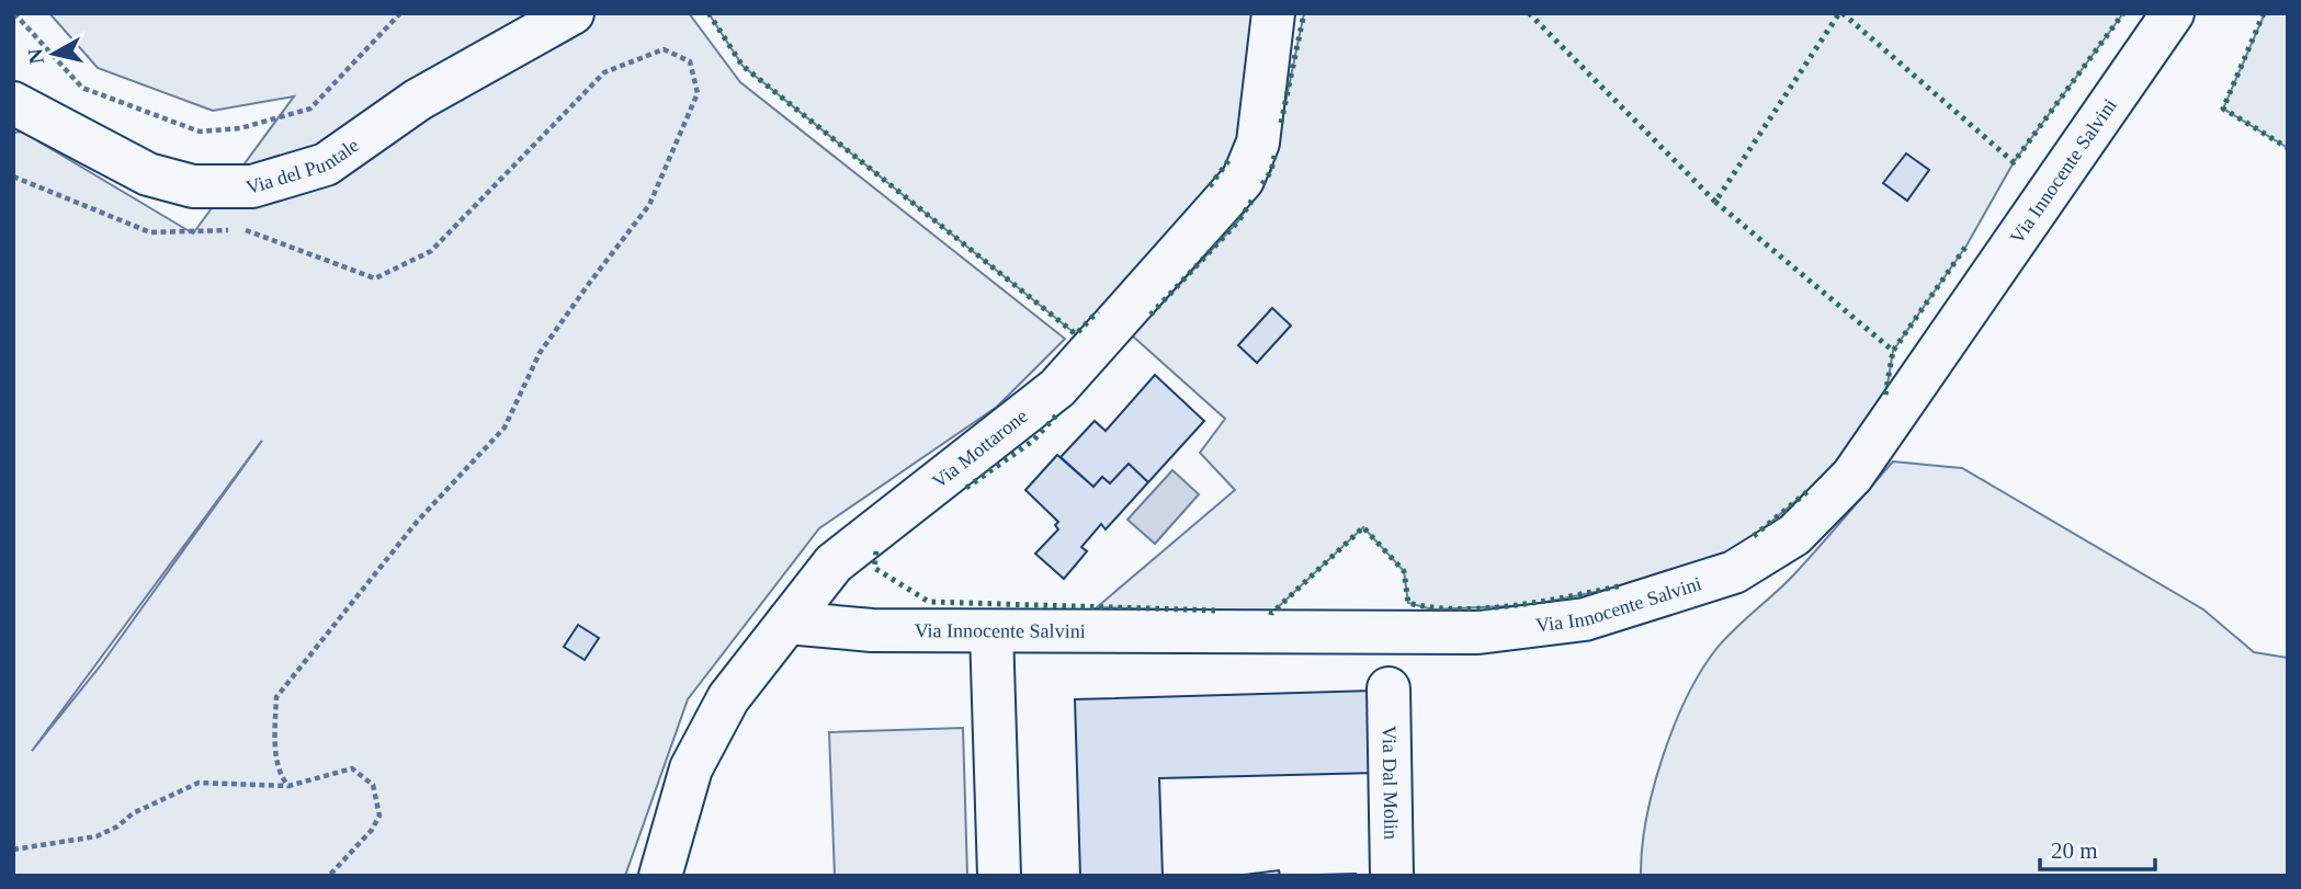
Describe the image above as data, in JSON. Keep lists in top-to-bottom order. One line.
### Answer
{"streets":{"street":["Via del Puntale","Via Innocente Salvini","Via Mottarone","Via Dal Molin"]},"crossings":[["Via Innocente Salvini","Via Mottarone"]],"scale_bar":"20 m","north":"left"}
